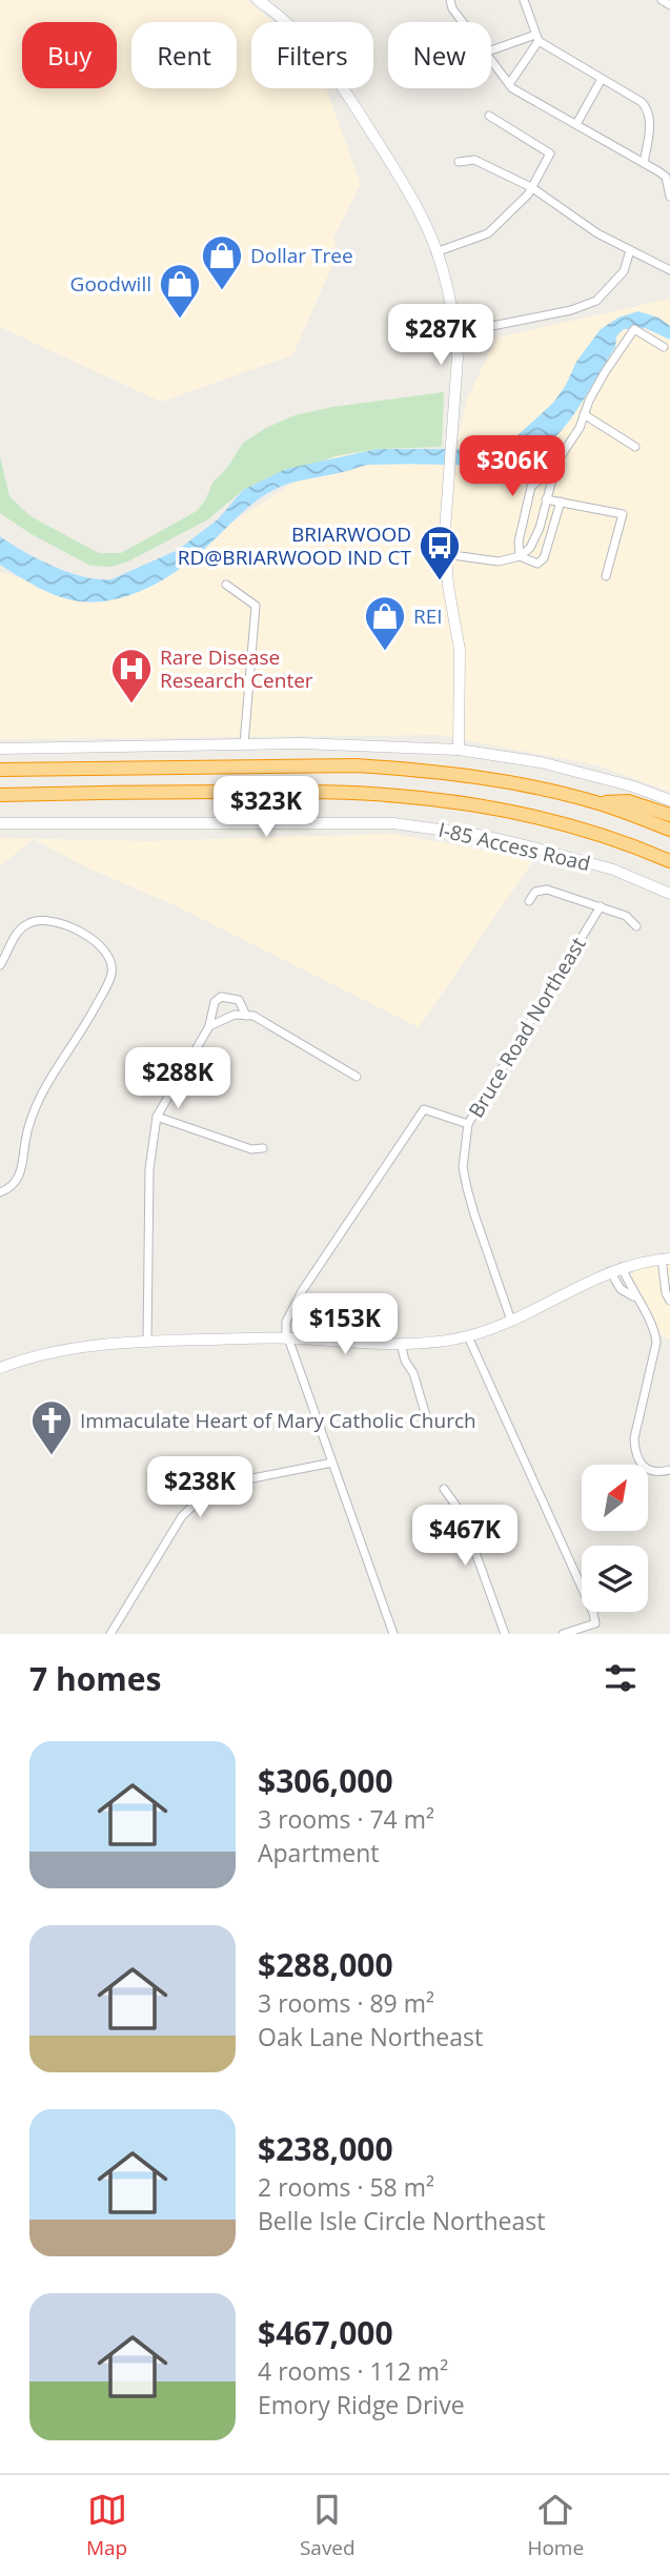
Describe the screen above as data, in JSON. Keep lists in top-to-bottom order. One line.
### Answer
{"streets":{"main road":["I-85 Access Road"],"street":["Bruce Road Northeast"]},"places":{"shop":["Dollar Tree","Goodwill","REI"],"bus stop":["BRIARWOOD RD@BRIARWOOD IND CT"],"hospital":["Rare Disease Research Center"],"church":["Immaculate Heart of Mary Catholic Church"]},"north":"top right","page":{"chip":["Buy","Rent","Filters","New"],"price":["$287K","$306K","$323K","$288K","$153K","$238K","$467K"],"heading":"7 homes","list":[{"name":"$306,000","note":"3 rooms · 74 m² · Apartment"},{"name":"$288,000","note":"3 rooms · 89 m² · Oak Lane Northeast"},{"name":"$238,000","note":"2 rooms · 58 m² · Belle Isle Circle Northeast"},{"name":"$467,000","note":"4 rooms · 112 m² · Emory Ridge Drive"}],"tabs":["Map","Saved","Home"]}}
